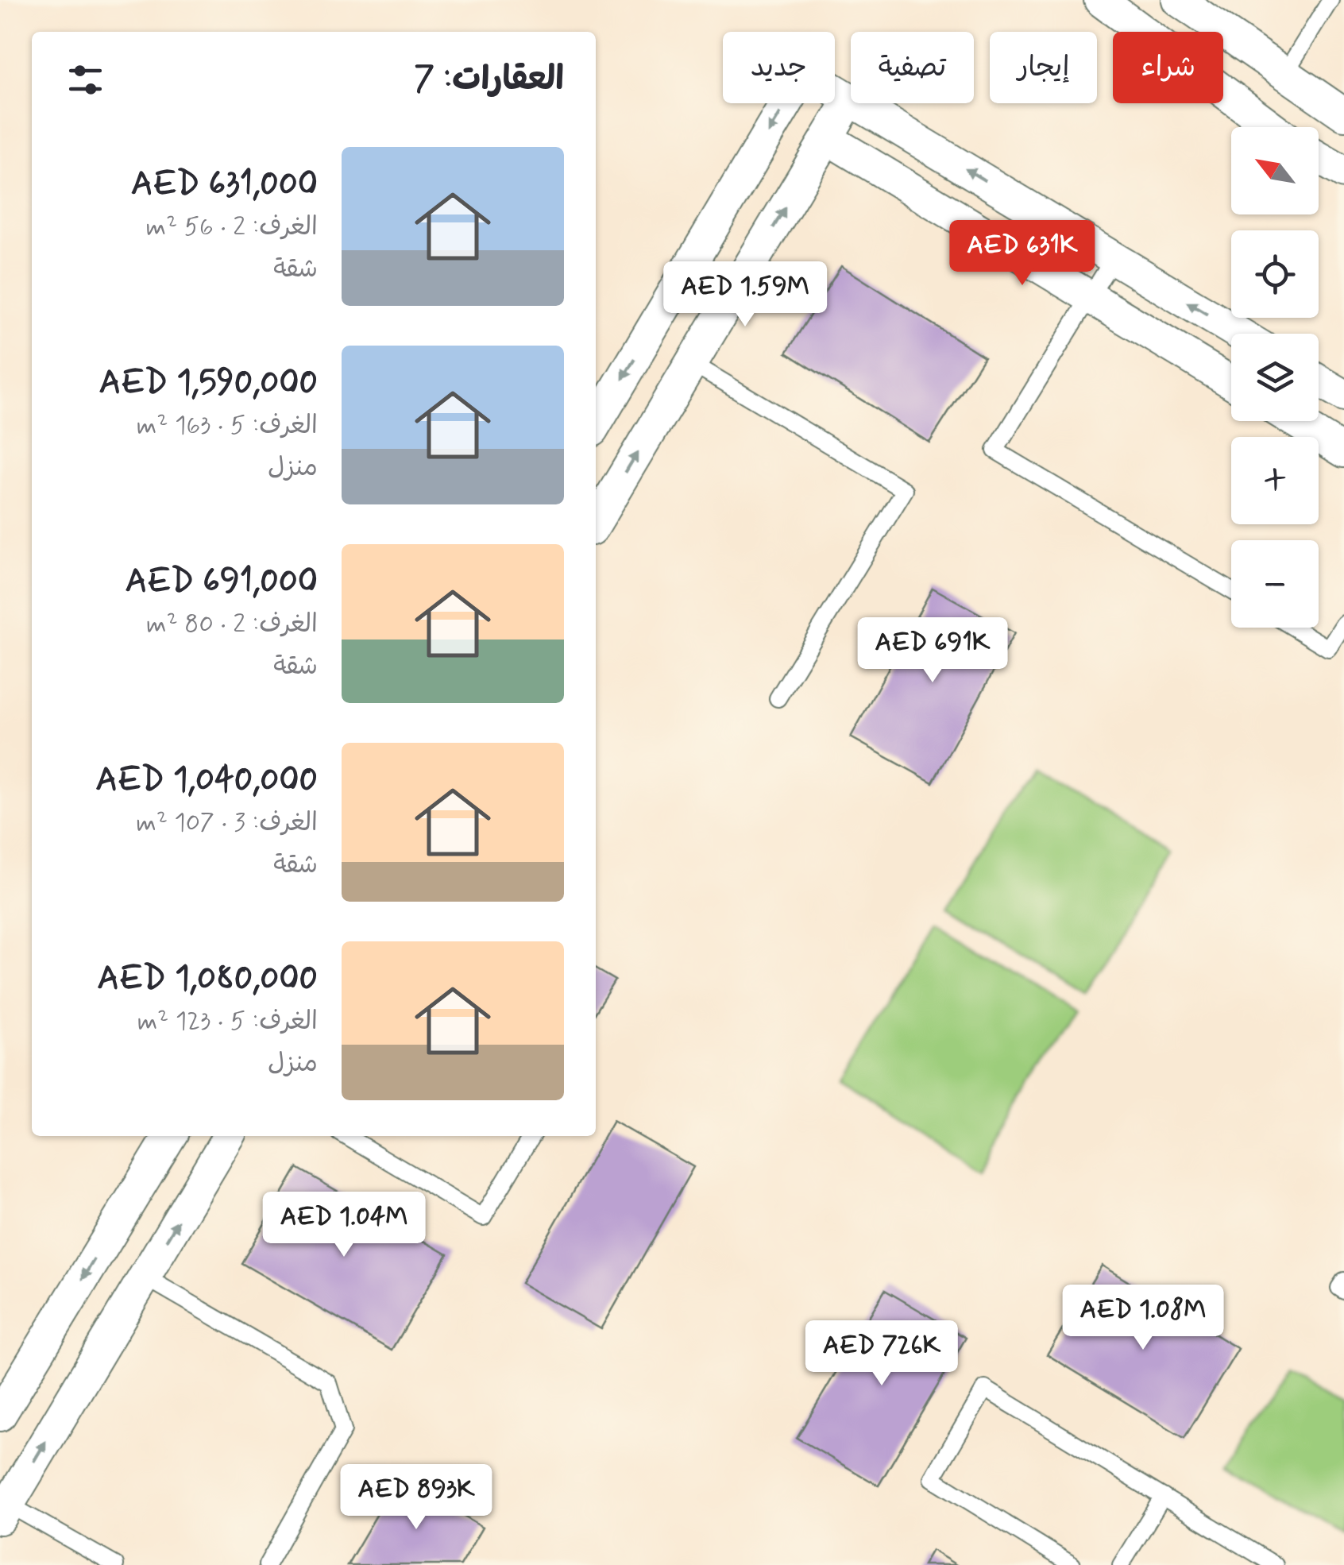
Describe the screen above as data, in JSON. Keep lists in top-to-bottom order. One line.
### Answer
{"north":"top left","page":{"chip":["شراء","إيجار","تصفية","جديد"],"heading":"العقارات: 7","map_buttons":["+","−"],"list":[{"name":"AED 631,000","note":"الغرف: 2 · 56 m² · شقة"},{"name":"AED 1,590,000","note":"الغرف: 5 · 163 m² · منزل"},{"name":"AED 691,000","note":"الغرف: 2 · 80 m² · شقة"},{"name":"AED 1,040,000","note":"الغرف: 3 · 107 m² · شقة"},{"name":"AED 1,080,000","note":"الغرف: 5 · 123 m² · منزل"}],"price":["AED 631K","AED 1.59M","AED 691K","AED 1.04M","AED 1.08M","AED 726K","AED 893K"]}}
